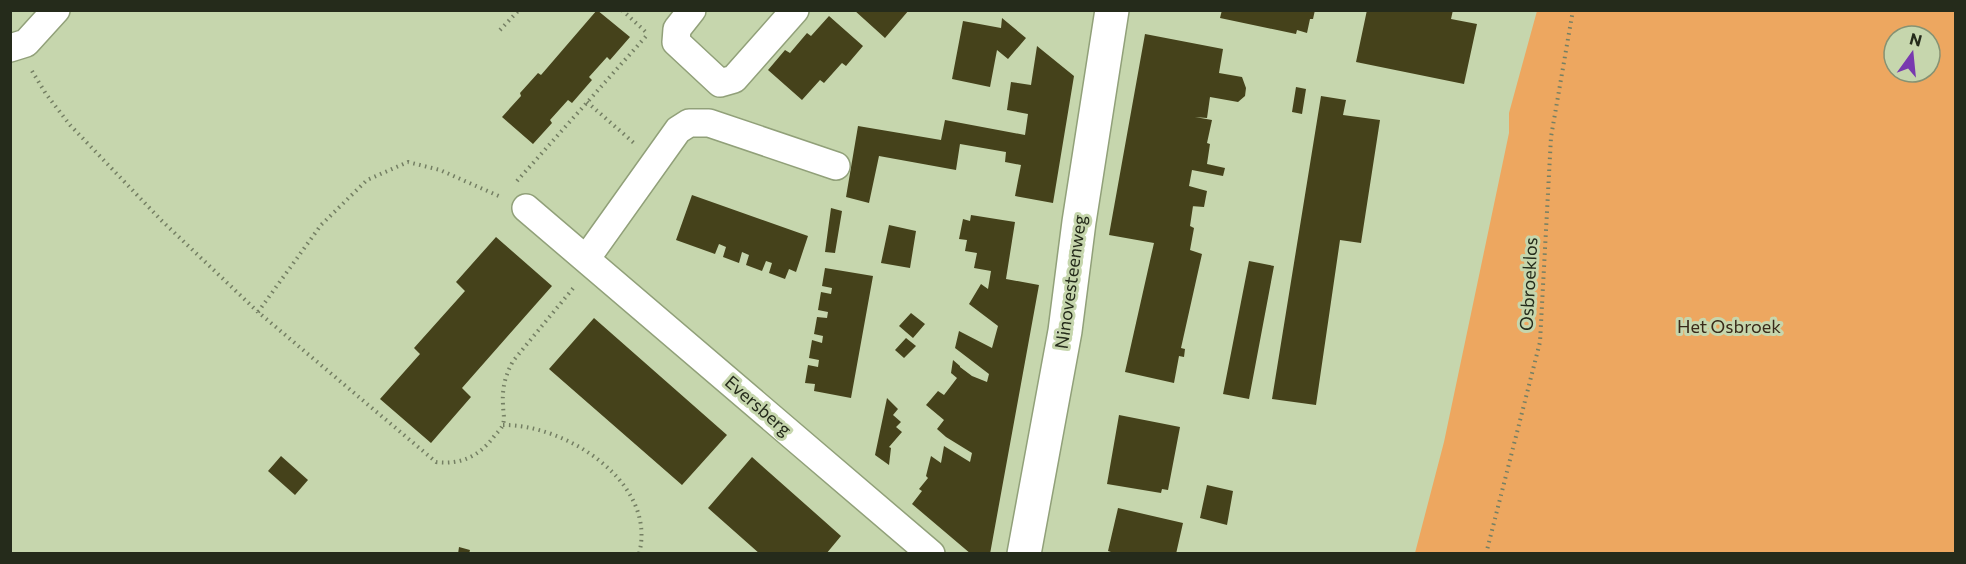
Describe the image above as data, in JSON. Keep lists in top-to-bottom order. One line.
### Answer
{"streets":{"main road":["Ninovesteenweg"],"street":["Eversberg"],"path":["Osbroeklos"]},"parks":["Het Osbroek"],"north":"top"}
